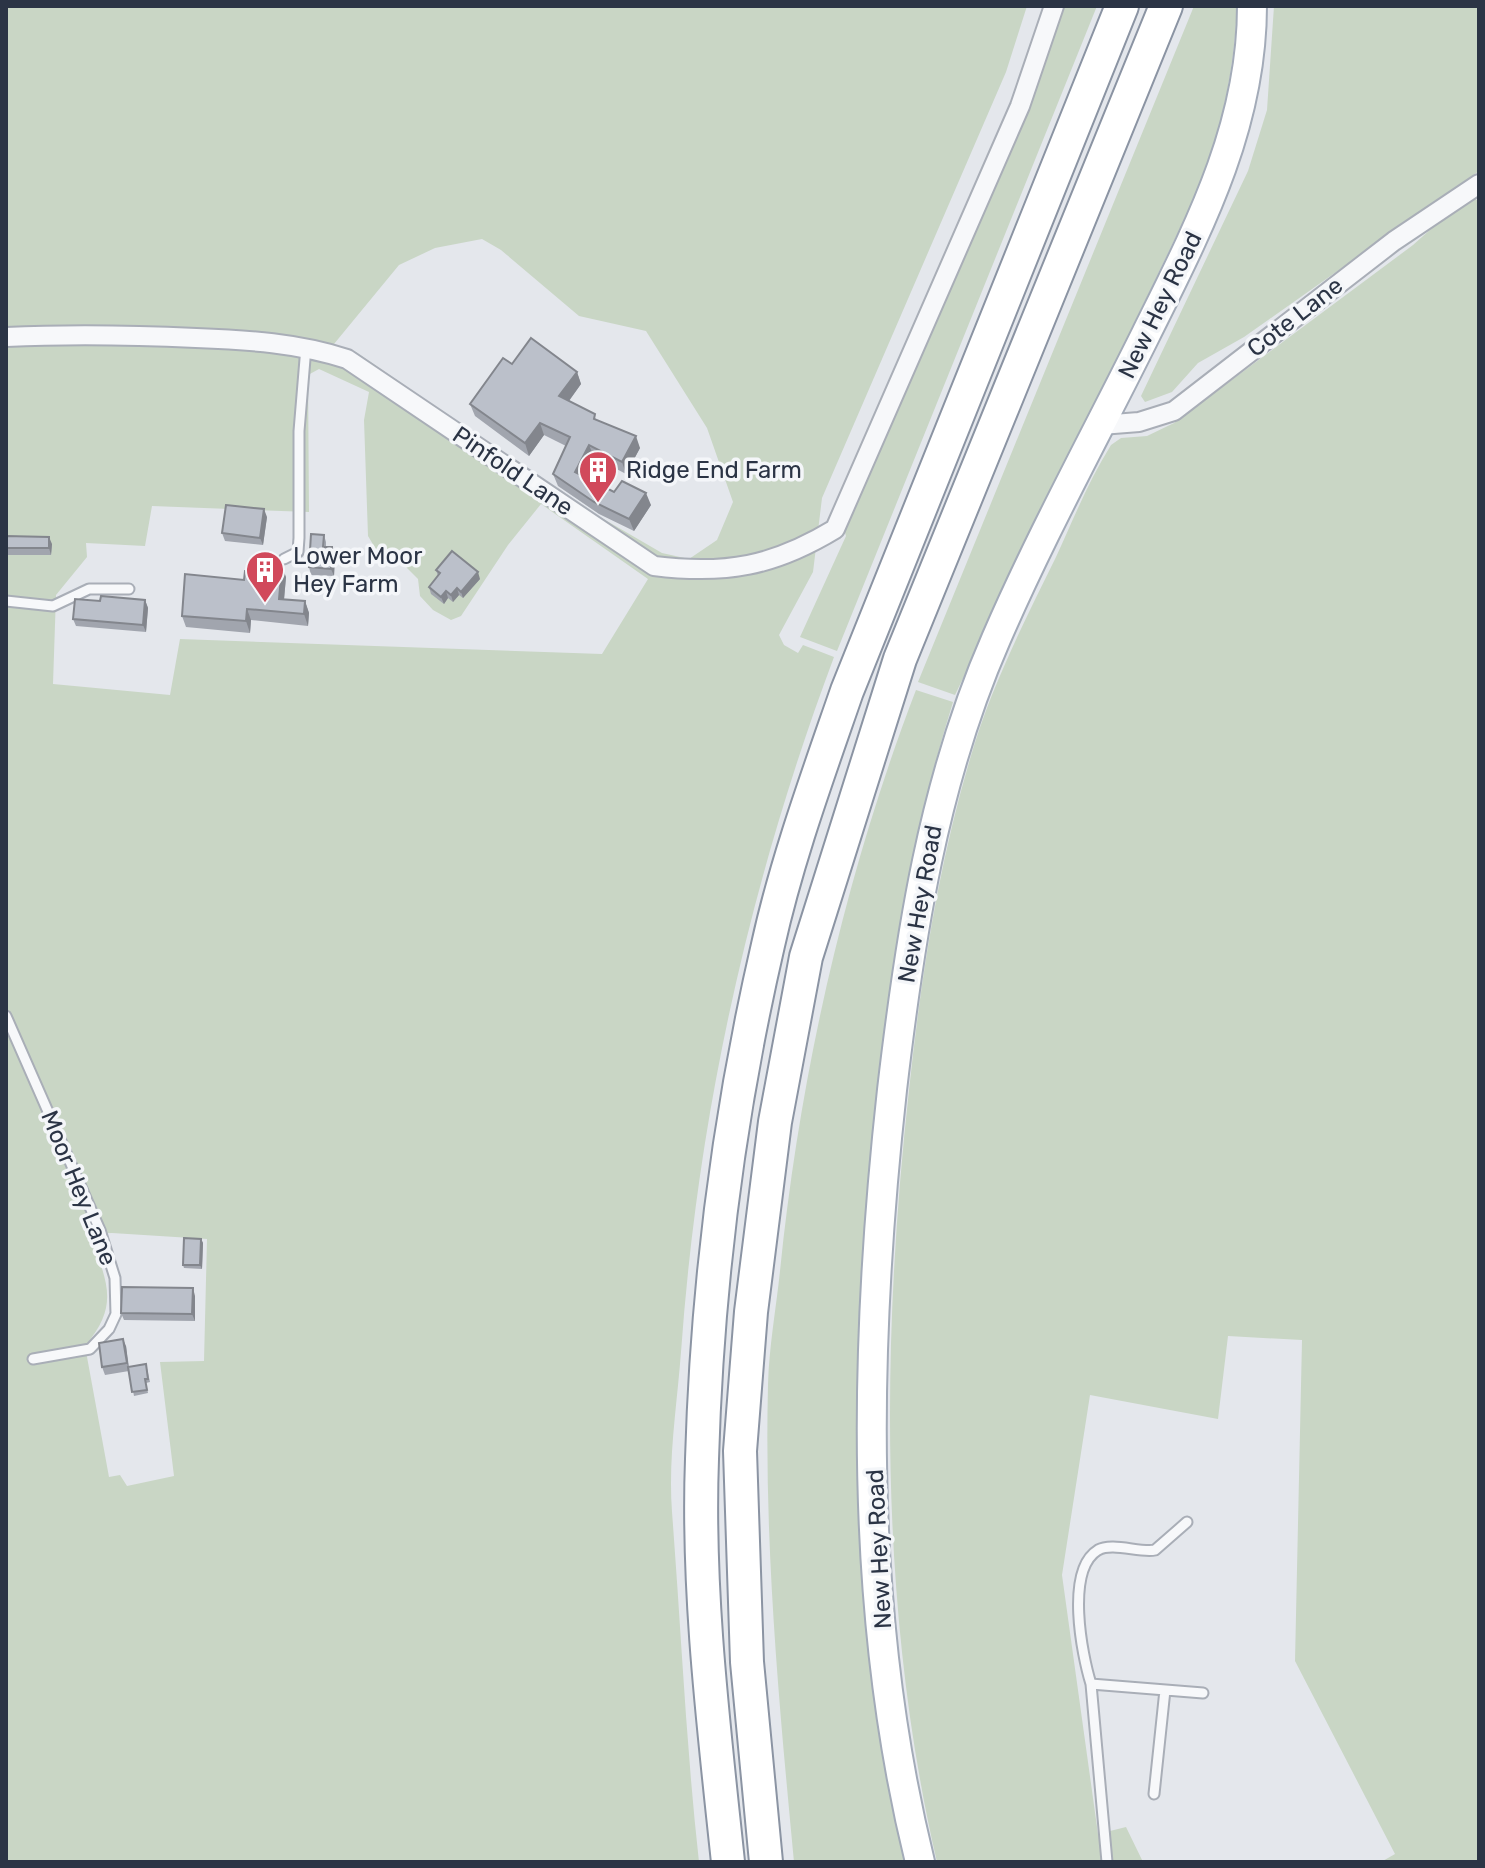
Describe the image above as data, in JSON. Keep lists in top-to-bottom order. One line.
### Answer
{"streets":{"main road":["New Hey Road"],"street":["Cote Lane","Pinfold Lane"],"lane":["Moor Hey Lane"]},"crossings":[["New Hey Road","Cote Lane"]],"places":{"building":["Ridge End Farm","Lower Moor Hey Farm"]}}
